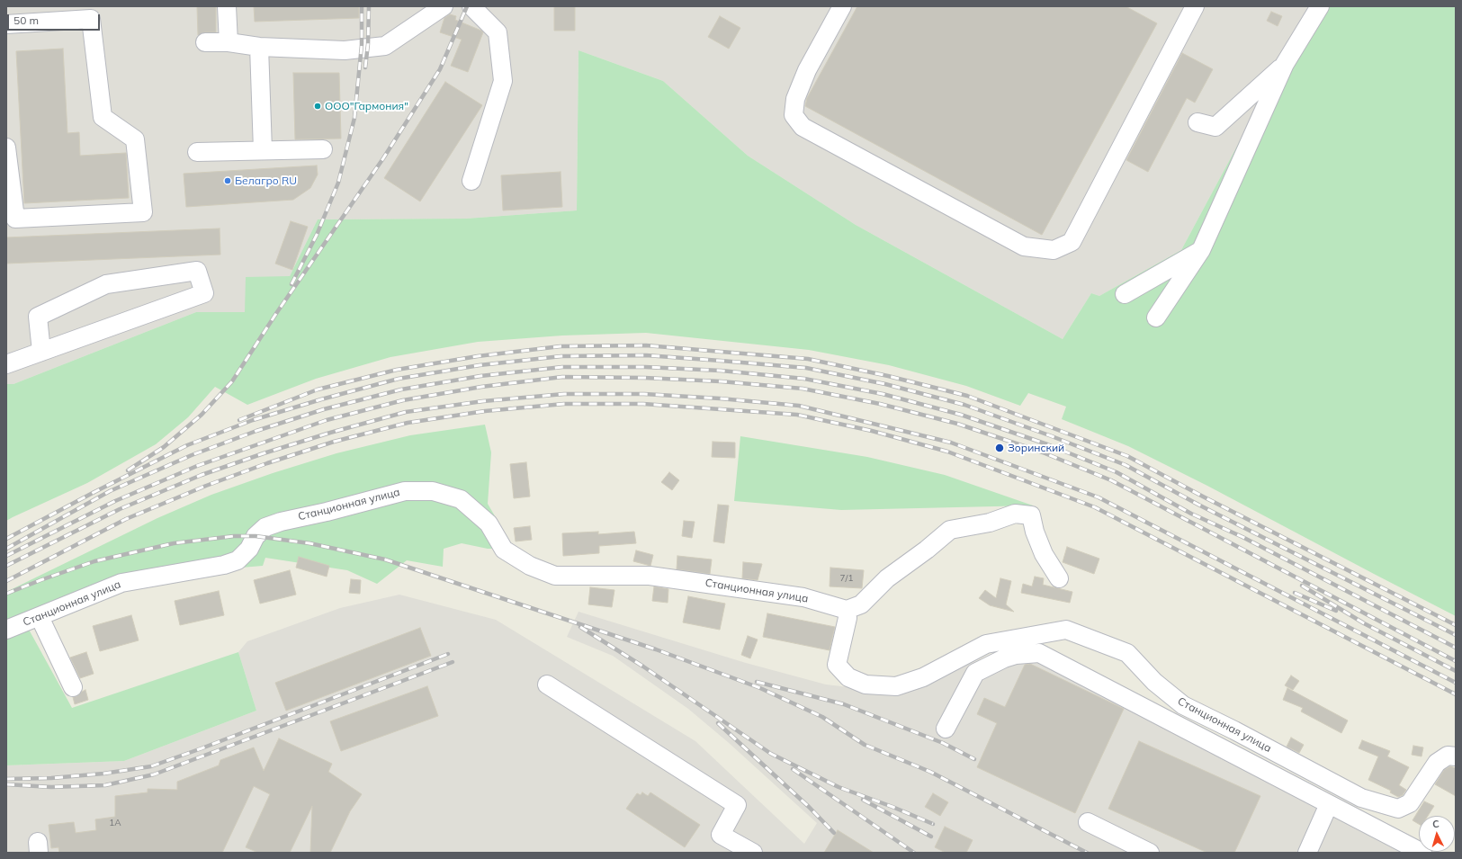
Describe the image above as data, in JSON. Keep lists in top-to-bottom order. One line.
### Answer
{"streets":{"street":["Станционная улица"]},"places":["ООО\"Гармония\"","Белагро RU","Зоринский"],"house_numbers":["7/1","1А"],"scale_bar":"50 m","north":"top"}
